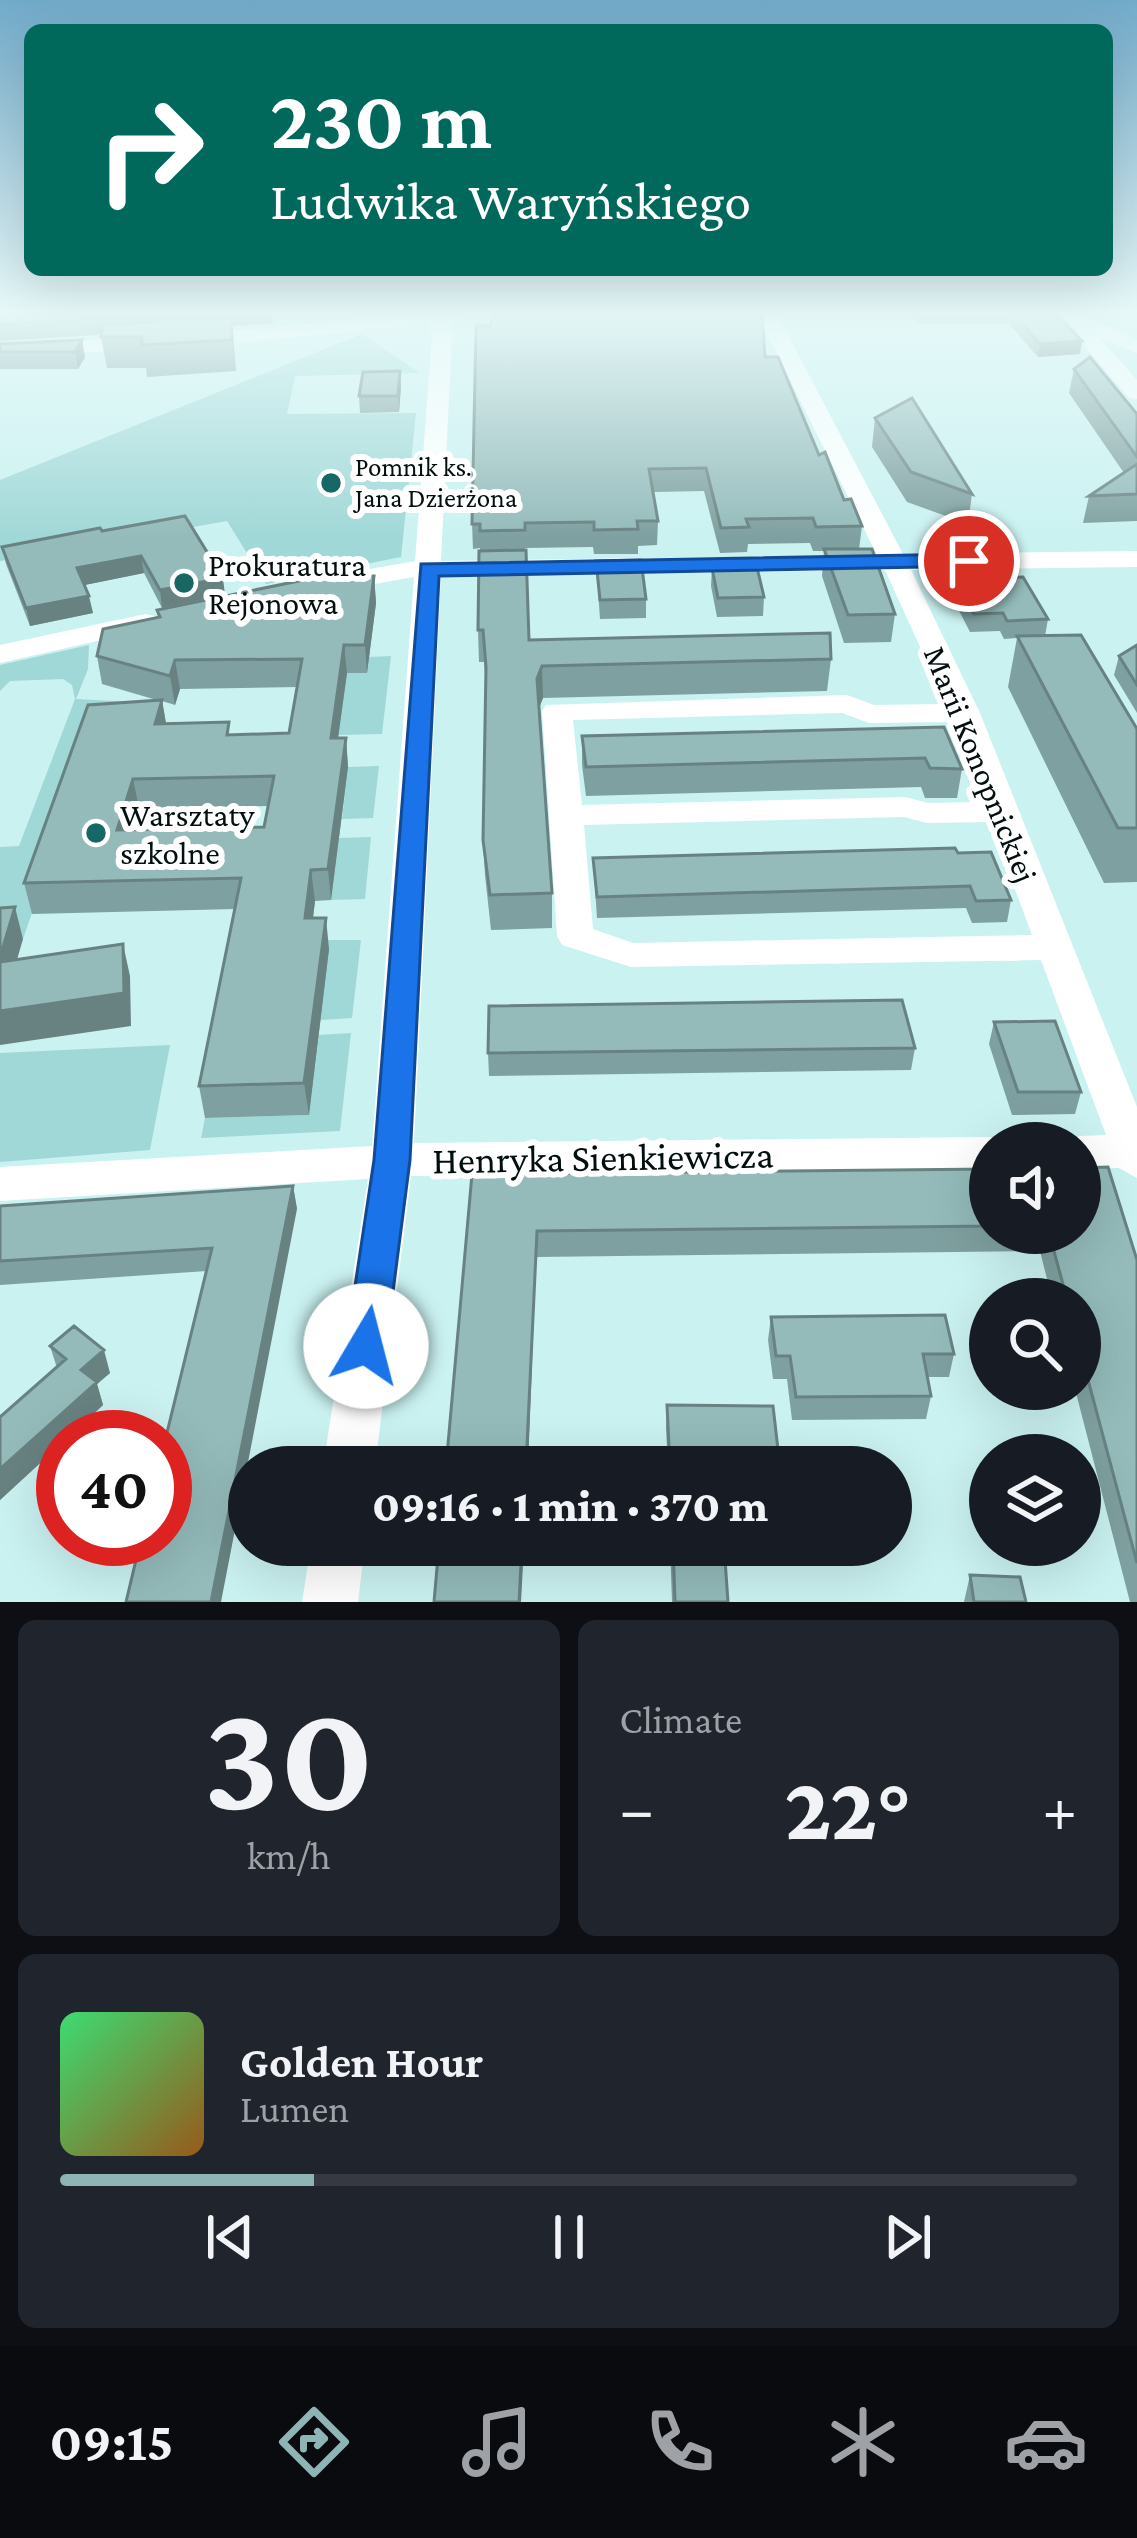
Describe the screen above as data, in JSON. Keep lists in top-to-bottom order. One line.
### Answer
{"streets":{"street":["Marii Konopnickiej","Henryka Sienkiewicza"]},"places":["Pomnik ks. Jana Dzierżona","Prokuratura Rejonowa","Warsztaty szkolne"],"page":{"turn":["230 m","Ludwika Waryńskiego"],"limit":"40","trip":"09:16 · 1 min · 370 m","tile":[["30","km/h"],"Climate"],"heat":["−","22°","+"],"song":["Golden Hour","Lumen"],"tabs":"09:15"}}
